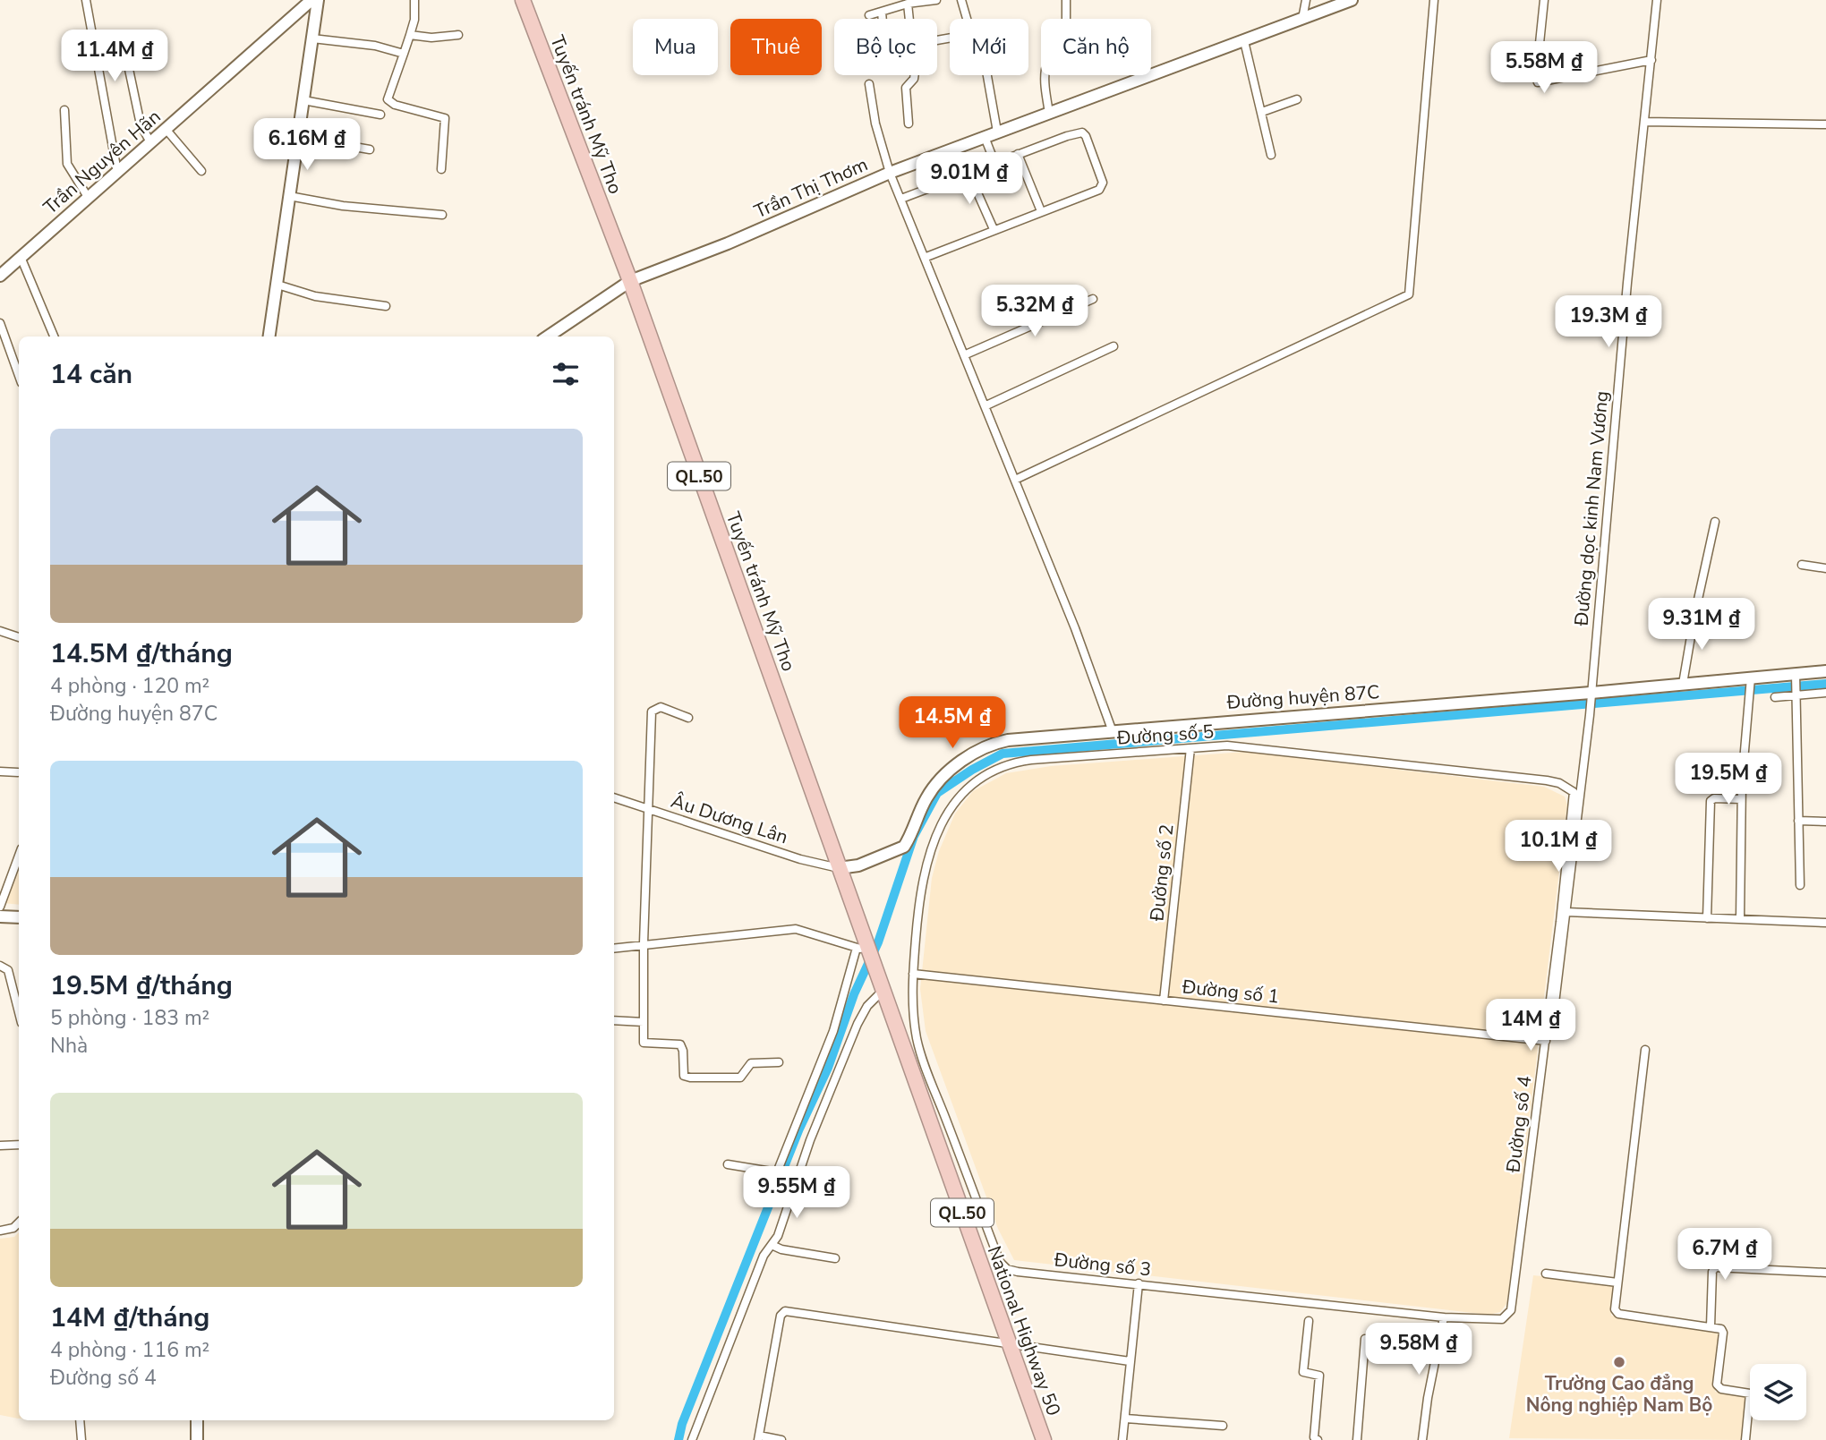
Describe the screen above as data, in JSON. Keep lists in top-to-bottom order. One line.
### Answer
{"streets":{"highway":["Tuyến tránh Mỹ Tho","QL.50","National Highway 50"],"street":["Trần Nguyên Hãn","Trần Thị Thơm","Đường dọc kinh Nam Vương","Đường huyện 87C","Đường số 5","Âu Dương Lân","Đường số 2","Đường số 1","Đường số 4","Đường số 3"]},"crossings":[["Tuyến tránh Mỹ Tho","Trần Thị Thơm"],["Tuyến tránh Mỹ Tho","Đường huyện 87C"],["Tuyến tránh Mỹ Tho","Âu Dương Lân"],["Tuyến tránh Mỹ Tho","National Highway 50"],["Đường dọc kinh Nam Vương","Đường huyện 87C"],["Đường huyện 87C","Âu Dương Lân"],["Đường số 5","Đường số 2"],["Đường số 5","Đường số 1"],["Đường số 5","Đường số 4"],["Đường số 5","Đường số 3"],["Đường số 2","Đường số 1"],["Đường số 1","Đường số 4"],["Đường số 1","Đường số 3"],["Đường số 4","Đường số 3"],["Đường số 3","National Highway 50"]],"places":["Trường Cao đẳng Nông nghiệp Nam Bộ"],"page":{"chip":["Mua","Thuê","Bộ lọc","Mới","Căn hộ"],"price":["11.4M ₫","5.58M ₫","6.16M ₫","9.01M ₫","5.32M ₫","19.3M ₫","9.31M ₫","14.5M ₫","19.5M ₫","10.1M ₫","14M ₫","9.55M ₫","6.7M ₫","9.58M ₫"],"heading":"14 căn","list":[{"name":"14.5M ₫/tháng","note":"4 phòng · 120 m² · Đường huyện 87C"},{"name":"19.5M ₫/tháng","note":"5 phòng · 183 m² · Nhà"},{"name":"14M ₫/tháng","note":"4 phòng · 116 m² · Đường số 4"}]}}
